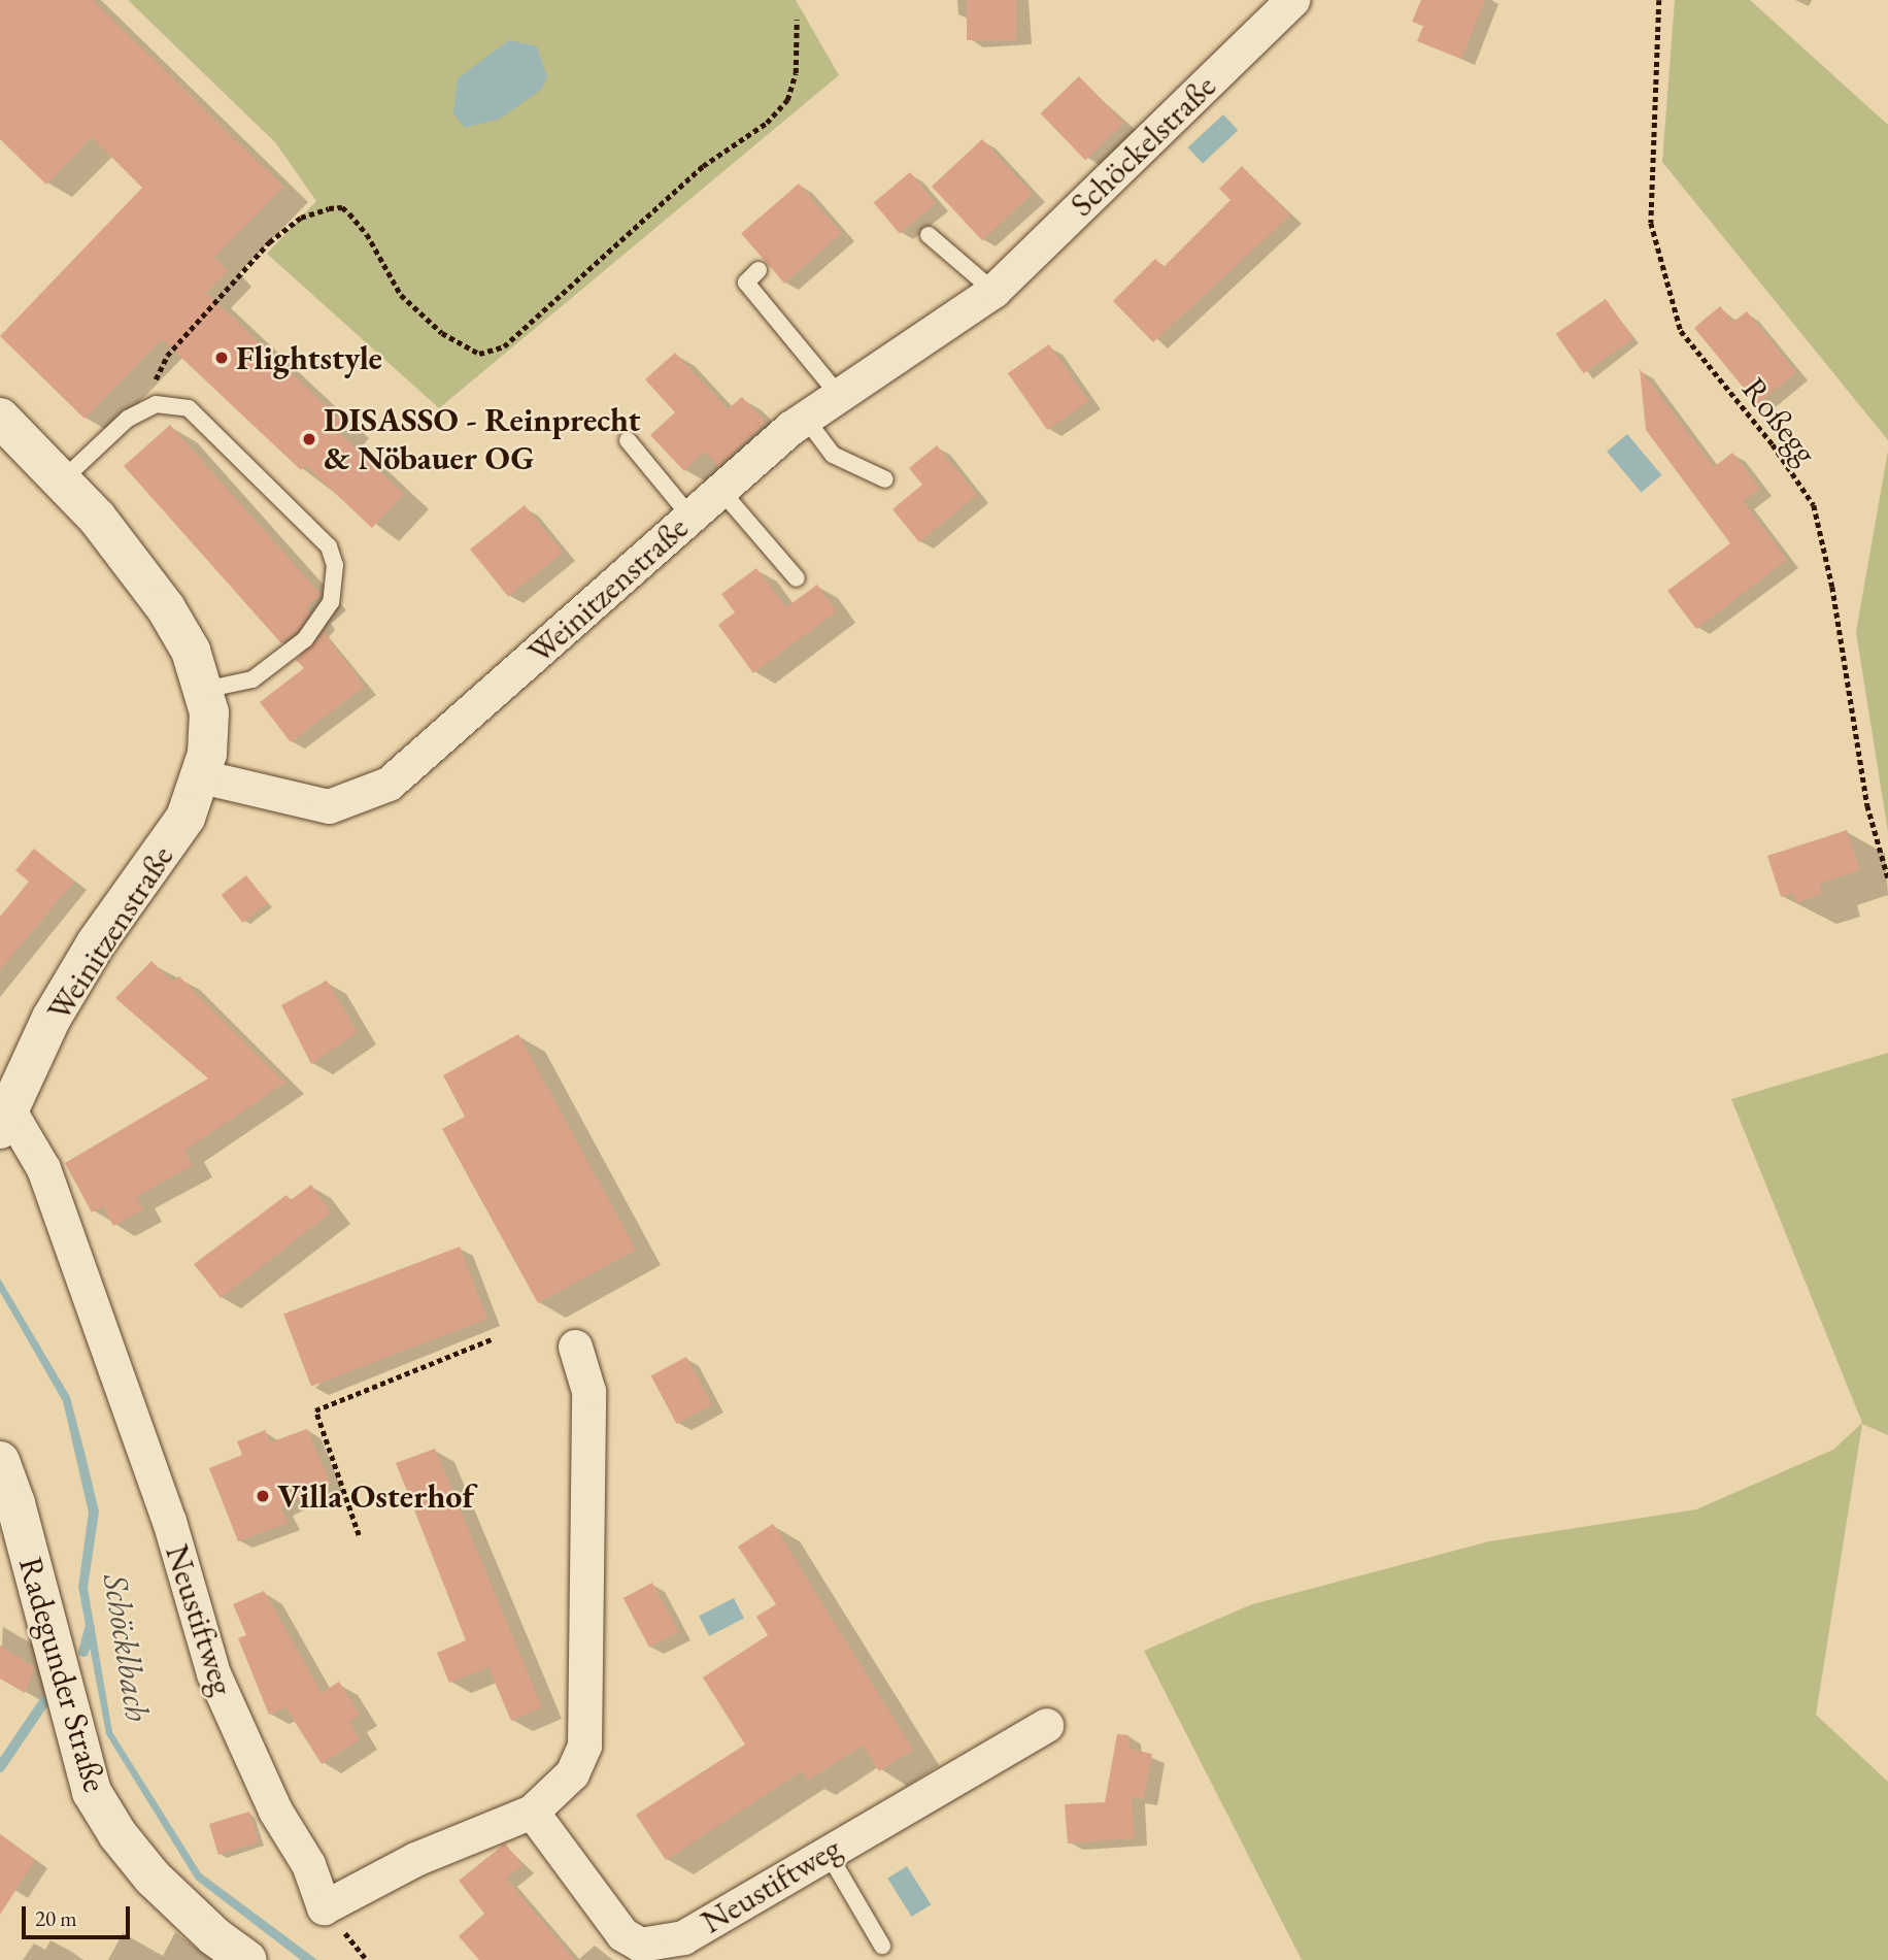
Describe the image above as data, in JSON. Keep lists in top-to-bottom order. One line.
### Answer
{"streets":{"main road":["Weinitzenstraße","Radegunder Straße"],"street":["Schöckelstraße","Neustiftweg"],"path":["Roßegg"]},"crossings":[["Schöckelstraße","Weinitzenstraße"],["Weinitzenstraße","Neustiftweg"]],"water":["Schöcklbach"],"places":["Flightstyle","DISASSO - Reinprecht & Nöbauer OG","Villa Osterhof"],"scale_bar":"20 m"}
